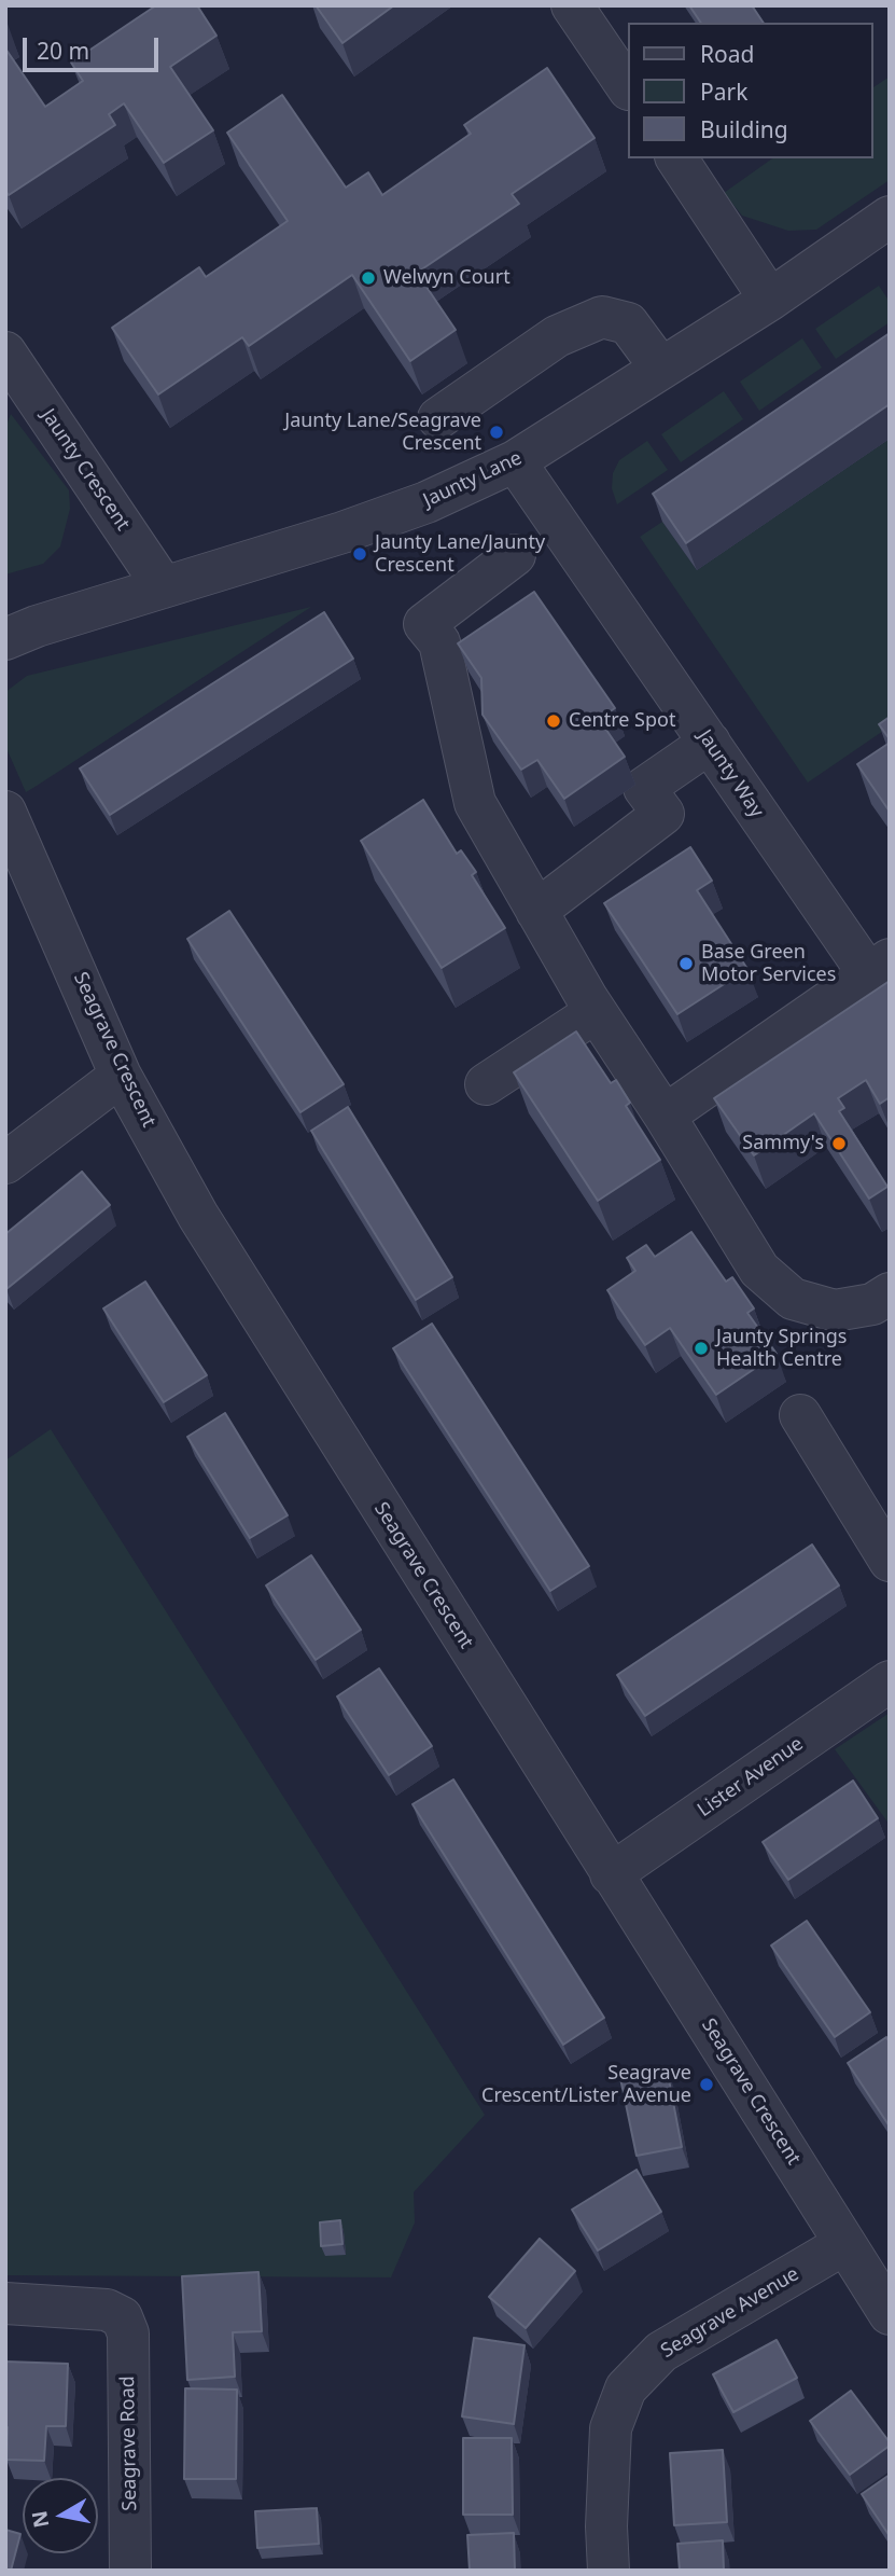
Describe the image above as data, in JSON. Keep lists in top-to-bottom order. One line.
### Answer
{"streets":{"street":["Jaunty Crescent","Jaunty Lane","Jaunty Way","Seagrave Crescent","Lister Avenue","Seagrave Avenue","Seagrave Road"]},"crossings":[["Jaunty Crescent","Jaunty Lane"],["Jaunty Lane","Jaunty Way"],["Seagrave Crescent","Lister Avenue"],["Seagrave Crescent","Seagrave Avenue"]],"places":["Welwyn Court","Jaunty Lane/Seagrave Crescent","Jaunty Lane/Jaunty Crescent","Centre Spot","Base Green Motor Services","Sammy's","Jaunty Springs Health Centre","Seagrave Crescent/Lister Avenue"],"legend":["Road","Park","Building"],"scale_bar":"20 m","north":"left"}
